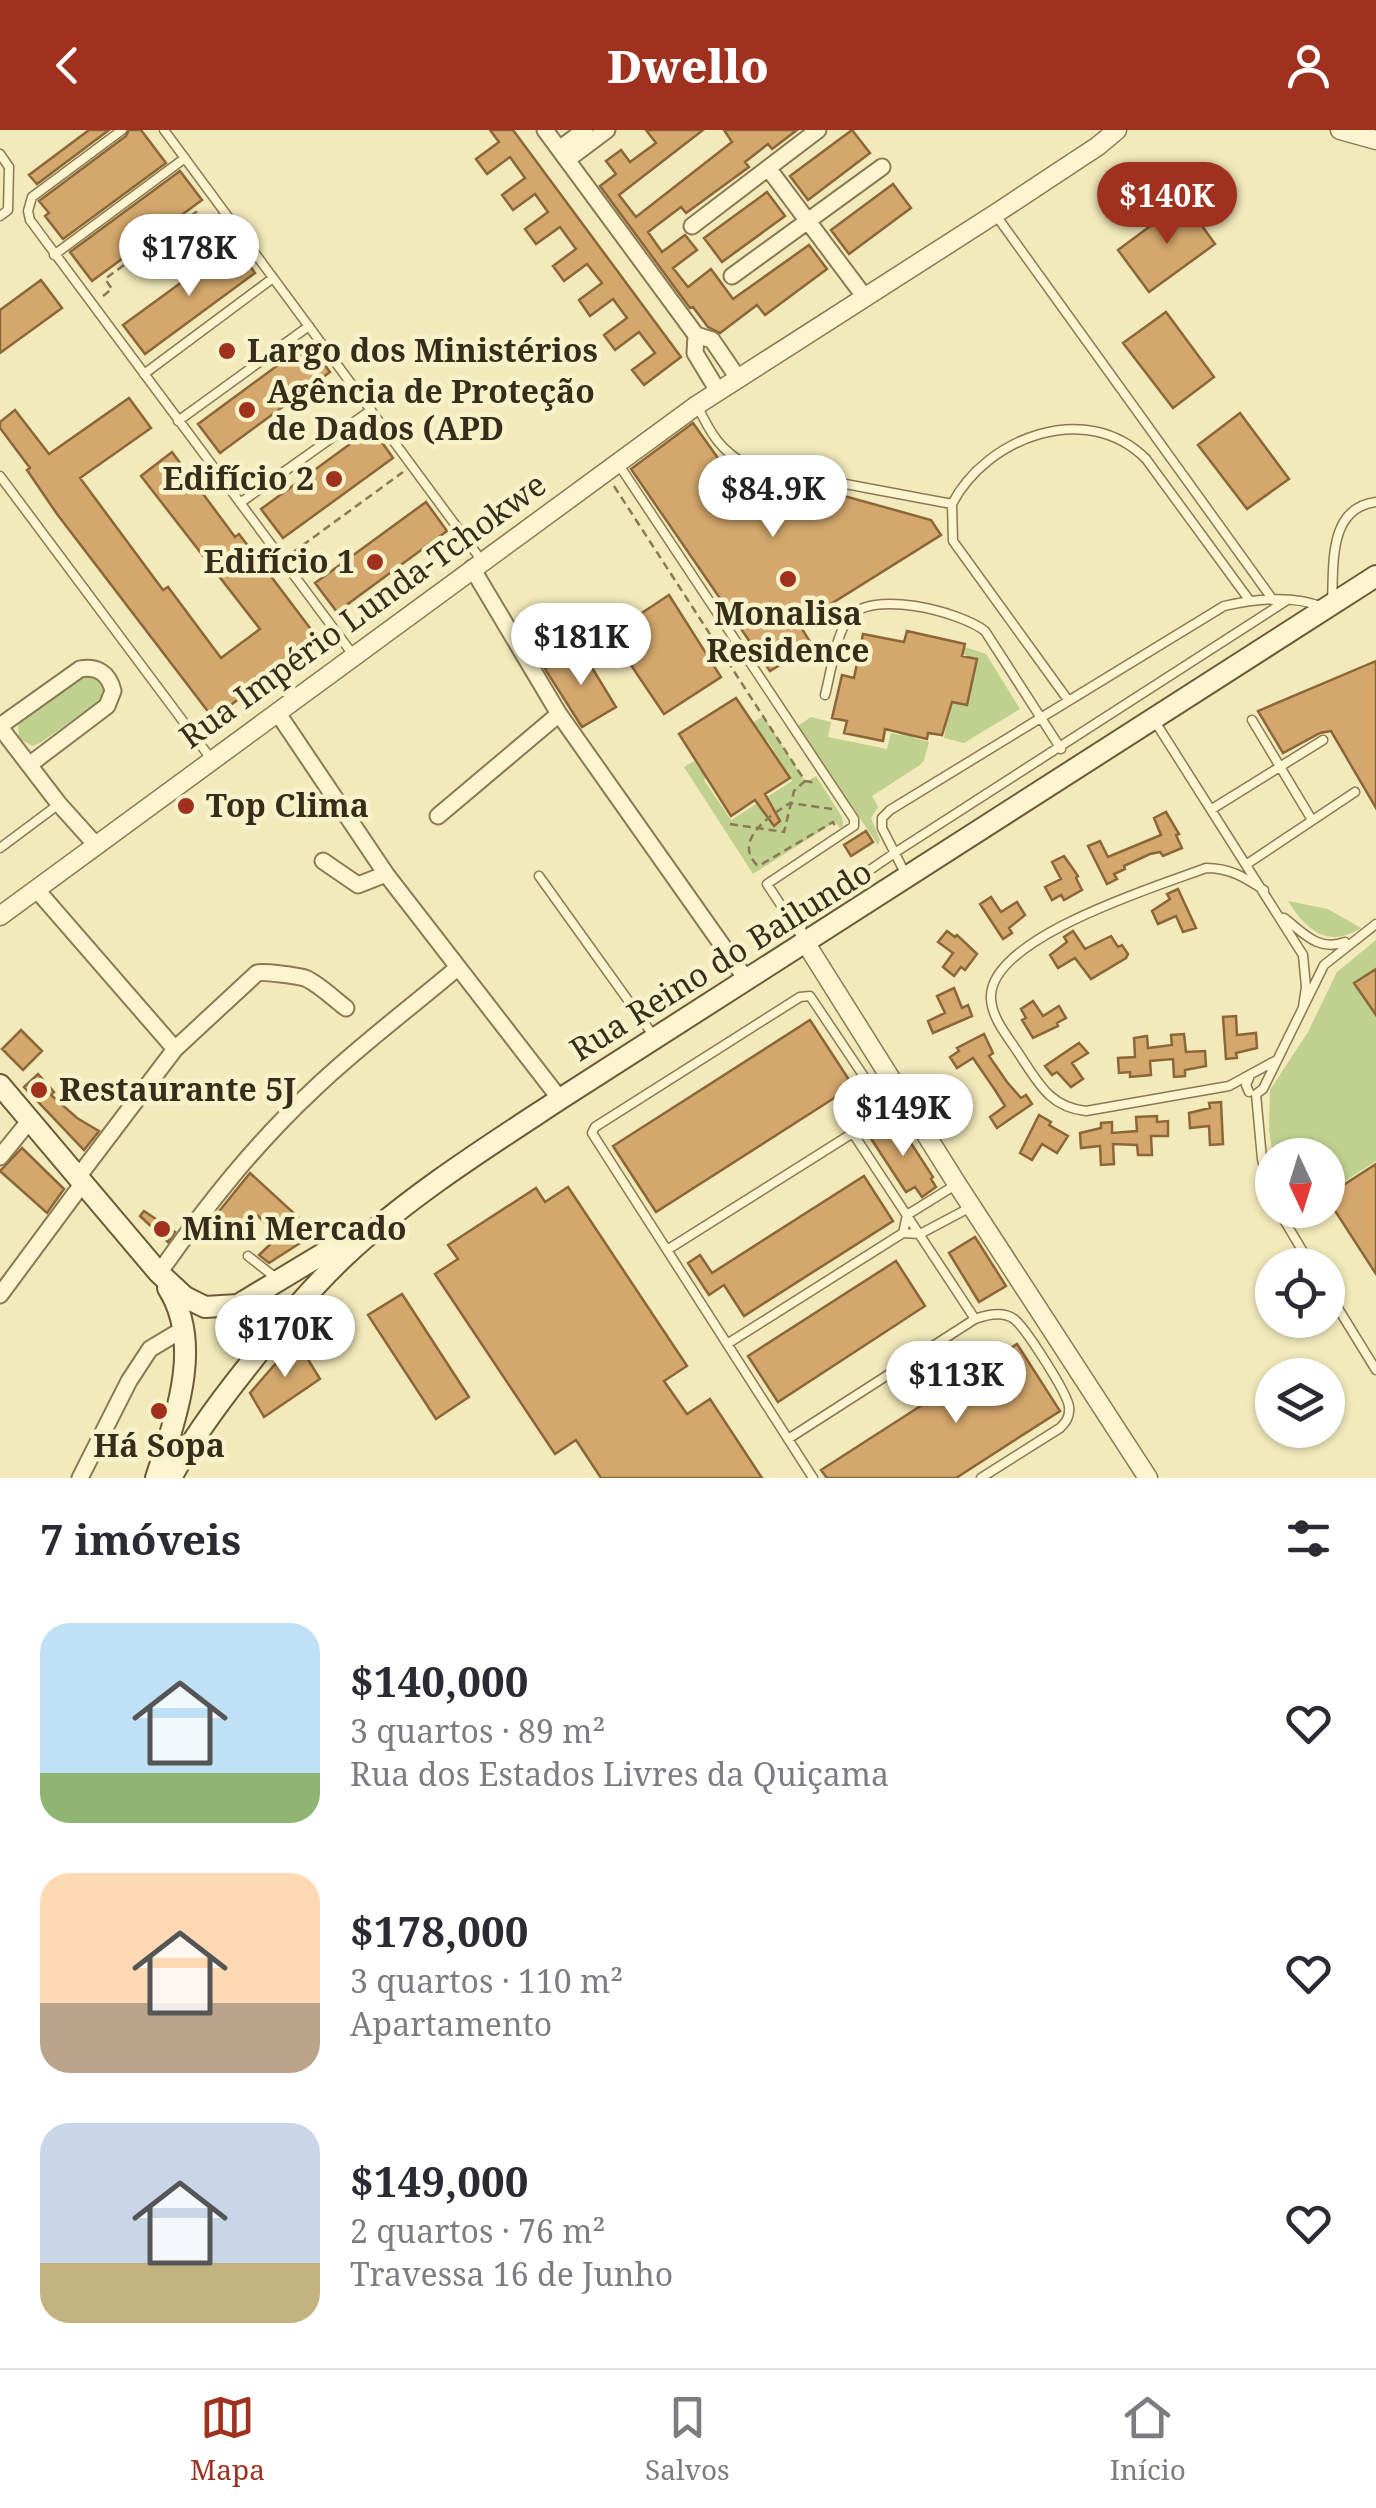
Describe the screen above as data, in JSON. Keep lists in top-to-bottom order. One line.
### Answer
{"streets":{"main road":["Rua Reino do Bailundo"],"street":["Rua Império Lunda-Tchokwe"]},"places":["Largo dos Ministérios","Agência de Proteção de Dados (APD","Edifício 2","Edifício 1","Monalisa Residence","Top Clima","Restaurante 5J","Mini Mercado","Há Sopa"],"north":"bottom","page":{"header":"Dwello","price":["$140K","$178K","$84.9K","$181K","$149K","$170K","$113K"],"heading":"7 imóveis","list":[{"name":"$140,000","note":"3 quartos · 89 m² · Rua dos Estados Livres da Quiçama"},{"name":"$178,000","note":"3 quartos · 110 m² · Apartamento"},{"name":"$149,000","note":"2 quartos · 76 m² · Travessa 16 de Junho"}],"tabs":["Mapa","Salvos","Início"]}}
